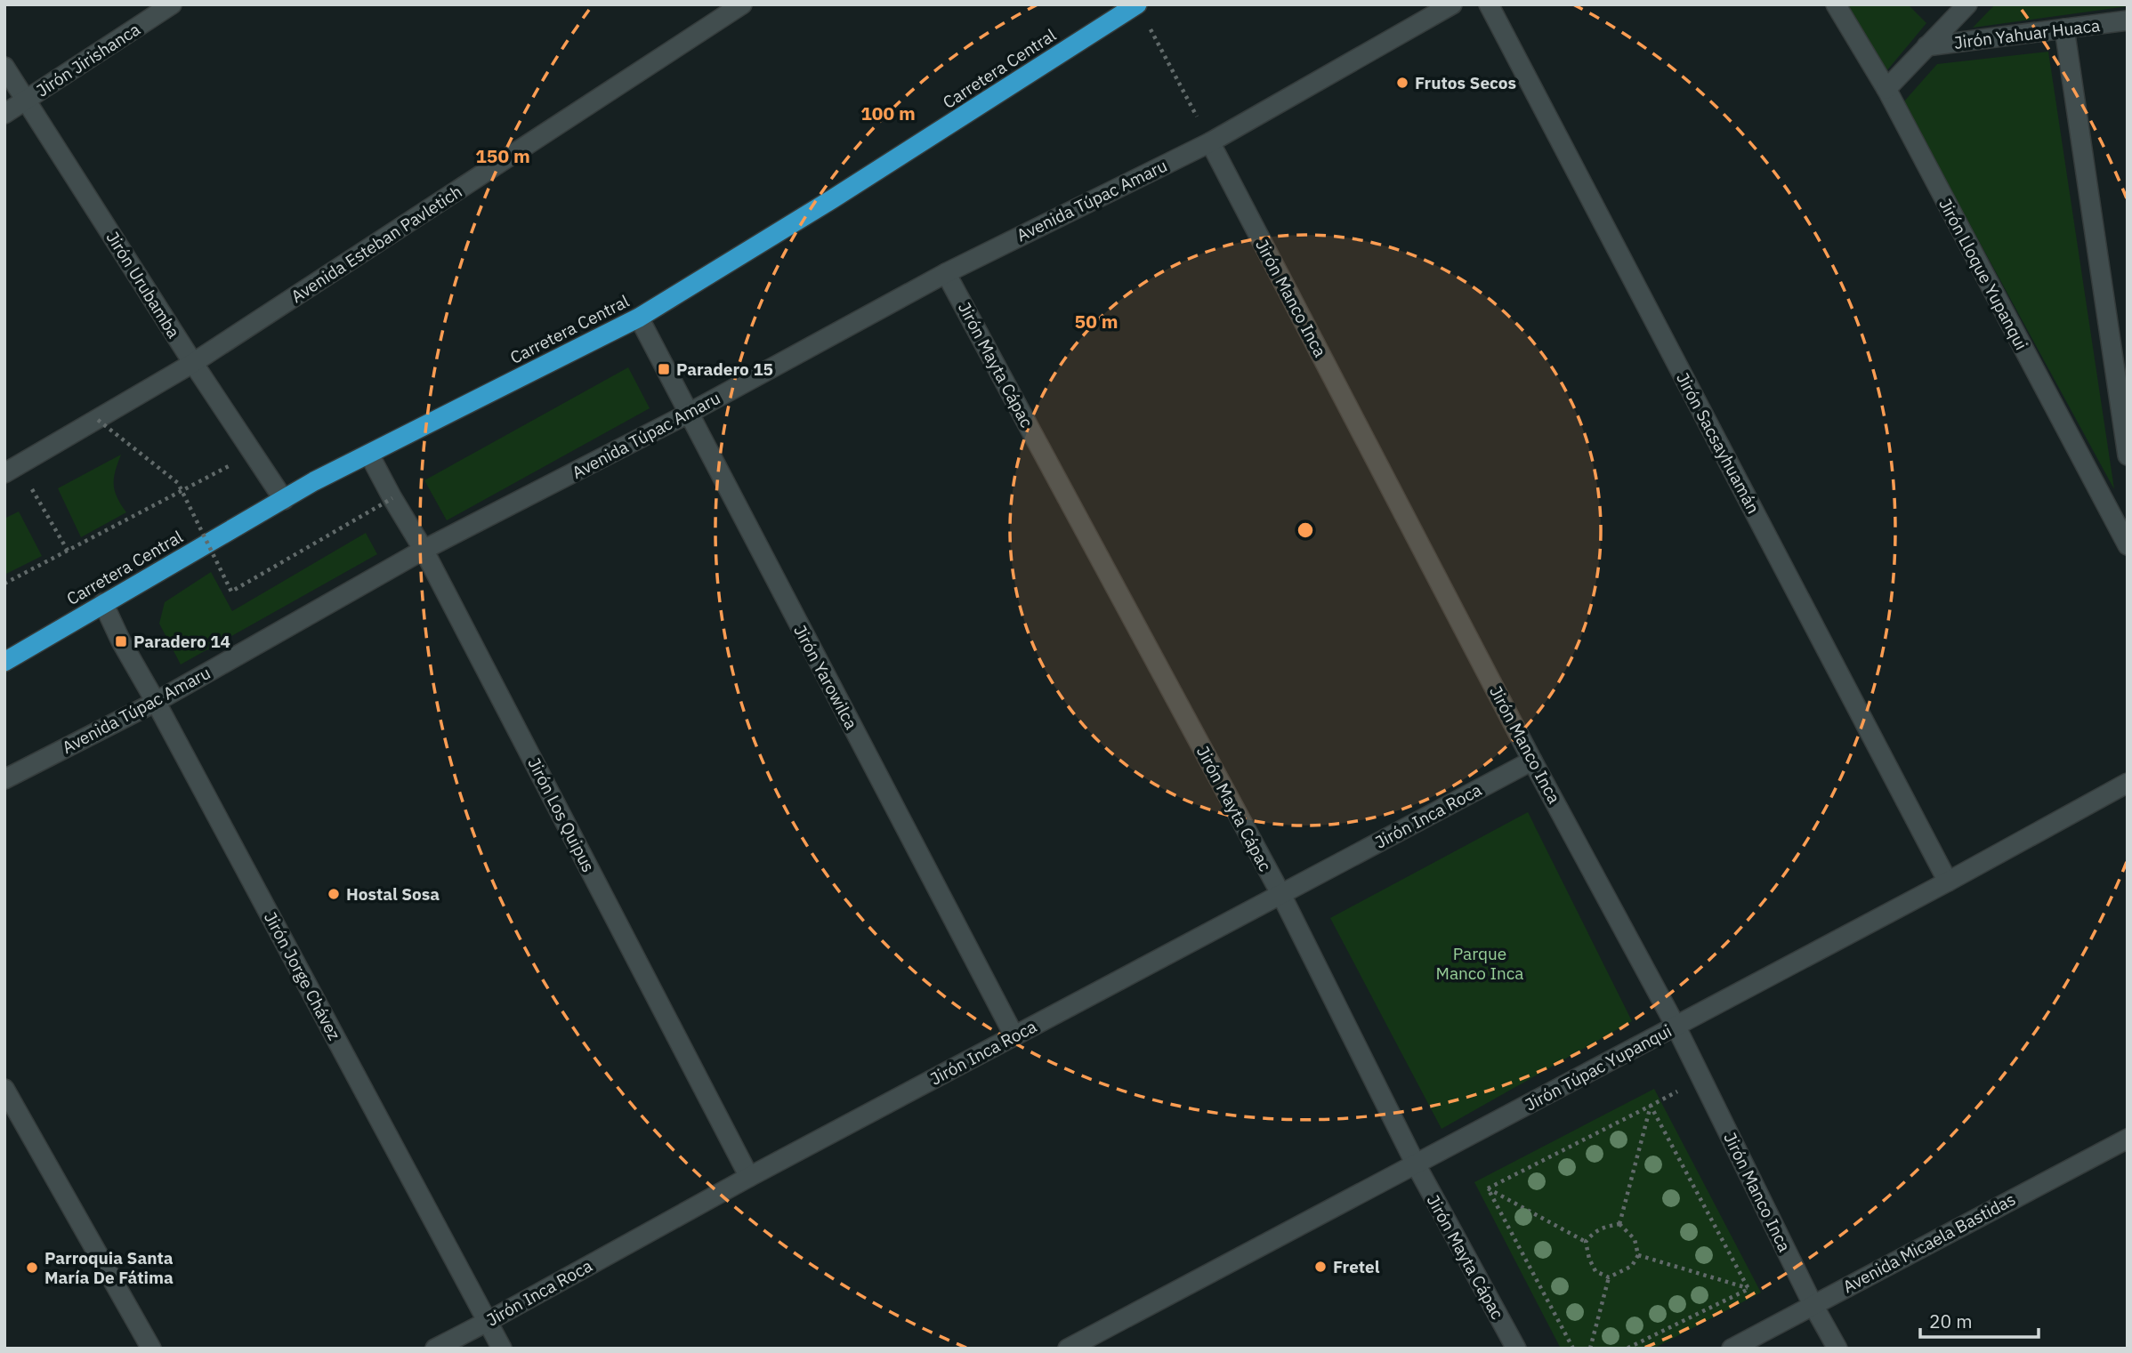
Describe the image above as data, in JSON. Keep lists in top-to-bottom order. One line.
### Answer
{"streets":{"highway":["Carretera Central"],"street":["Jirón Yahuar Huaca","Jirón Jirishanca","Avenida Túpac Amaru","Avenida Esteban Pavletich","Jirón Lloque Yupanqui","Jirón Urubamba","Jirón Manco Inca","Jirón Mayta Cápac","Jirón Sacsayhuamán","Jirón Yarowilca","Jirón Los Quipus","Jirón Inca Roca","Jirón Jorge Chávez","Jirón Túpac Yupanqui","Avenida Micaela Bastidas"]},"crossings":[["Jirón Jirishanca","Jirón Urubamba"],["Carretera Central","Jirón Urubamba"],["Carretera Central","Jirón Yarowilca"],["Carretera Central","Jirón Los Quipus"],["Carretera Central","Jirón Jorge Chávez"],["Avenida Túpac Amaru","Jirón Manco Inca"],["Avenida Túpac Amaru","Jirón Mayta Cápac"],["Avenida Túpac Amaru","Jirón Yarowilca"],["Avenida Túpac Amaru","Jirón Los Quipus"],["Avenida Túpac Amaru","Jirón Jorge Chávez"],["Avenida Esteban Pavletich","Jirón Urubamba"],["Jirón Manco Inca","Jirón Inca Roca"],["Jirón Manco Inca","Jirón Túpac Yupanqui"],["Jirón Manco Inca","Avenida Micaela Bastidas"],["Jirón Mayta Cápac","Jirón Inca Roca"],["Jirón Mayta Cápac","Jirón Túpac Yupanqui"],["Jirón Sacsayhuamán","Jirón Túpac Yupanqui"],["Jirón Yarowilca","Jirón Inca Roca"],["Jirón Los Quipus","Jirón Inca Roca"],["Jirón Inca Roca","Jirón Jorge Chávez"]],"parks":["Parque Manco Inca"],"places":{"other":["Frutos Secos","Hostal Sosa","Fretel","Parroquia Santa María De Fátima"],"transit":["Paradero 15","Paradero 14"]},"scale_bar":"20 m","rings":["100 m","150 m","50 m"]}
